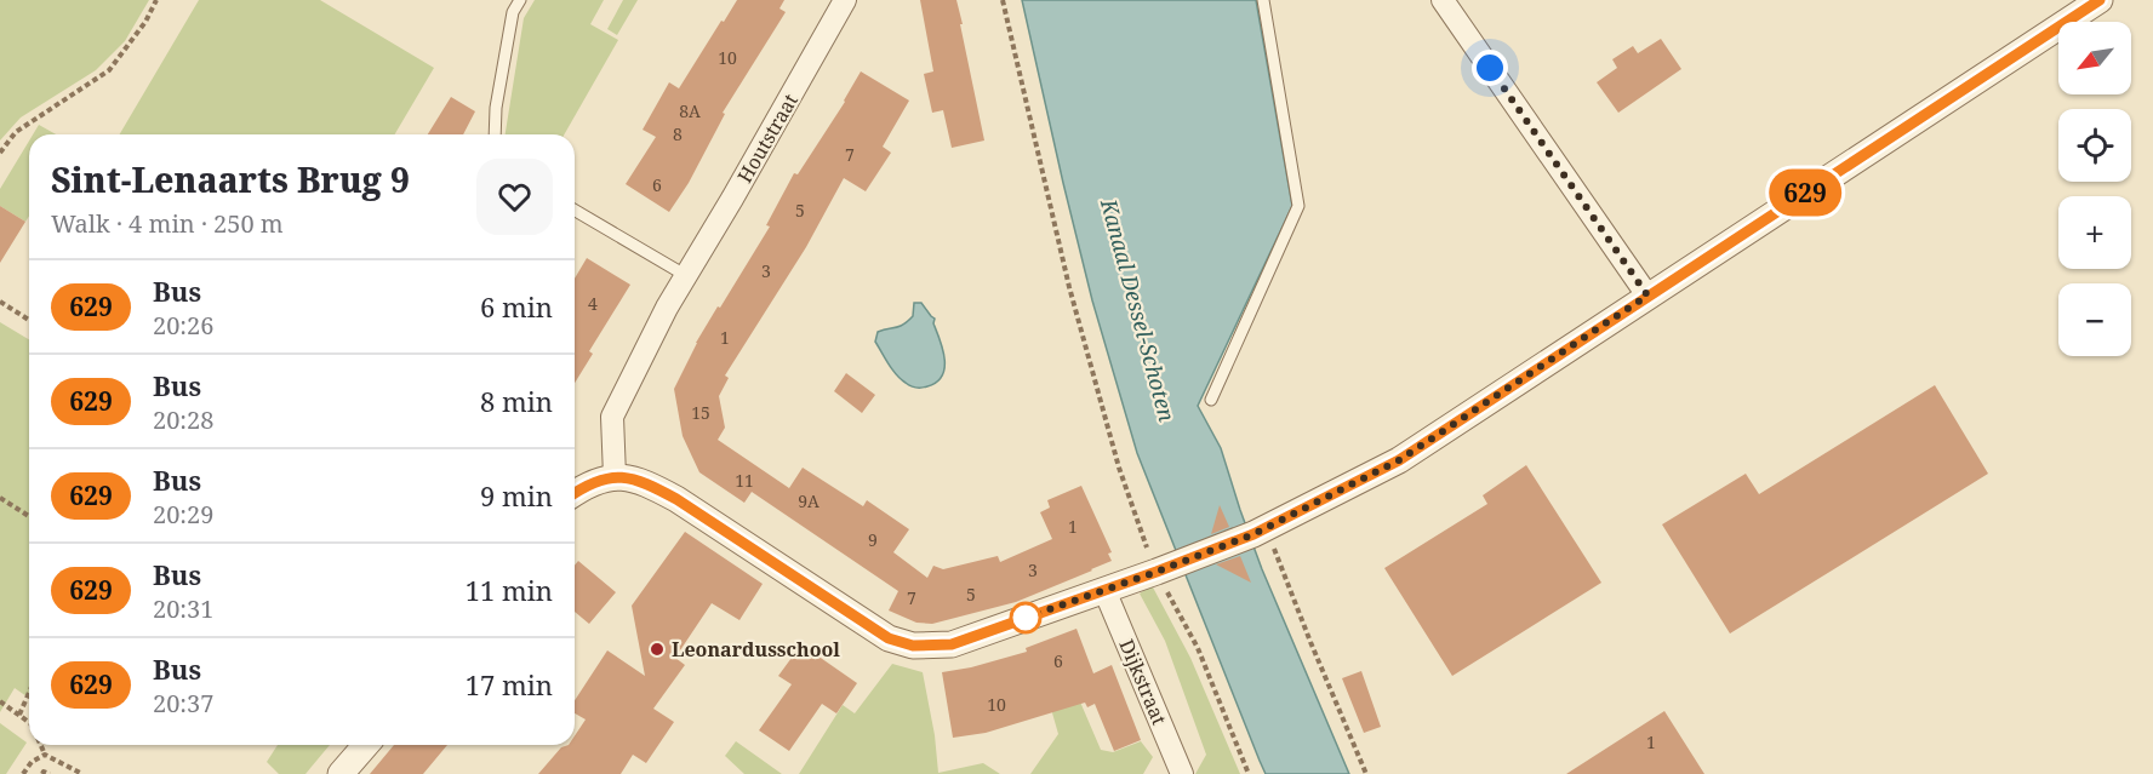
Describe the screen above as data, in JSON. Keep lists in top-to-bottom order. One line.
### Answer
{"streets":{"street":["Houtstraat","Dijkstraat"]},"water":["Kanaal Dessel-Schoten"],"places":["Leonardusschool"],"lines":["bus line 629"],"house_numbers":["10","8A","8","7","6","5","3","4","1","15","11","9A","1","9","3","5","7","6","10","1"],"north":"bottom left","page":{"on_map":"629","map_buttons":["+","−"],"heading":["Sint-Lenaarts Brug 9","Walk · 4 min · 250 m"],"list":[{"mark":"629","name":"Bus","note":"20:26","value":"6 min"},{"mark":"629","name":"Bus","note":"20:28","value":"8 min"},{"mark":"629","name":"Bus","note":"20:29","value":"9 min"},{"mark":"629","name":"Bus","note":"20:31","value":"11 min"},{"mark":"629","name":"Bus","note":"20:37","value":"17 min"}]}}
